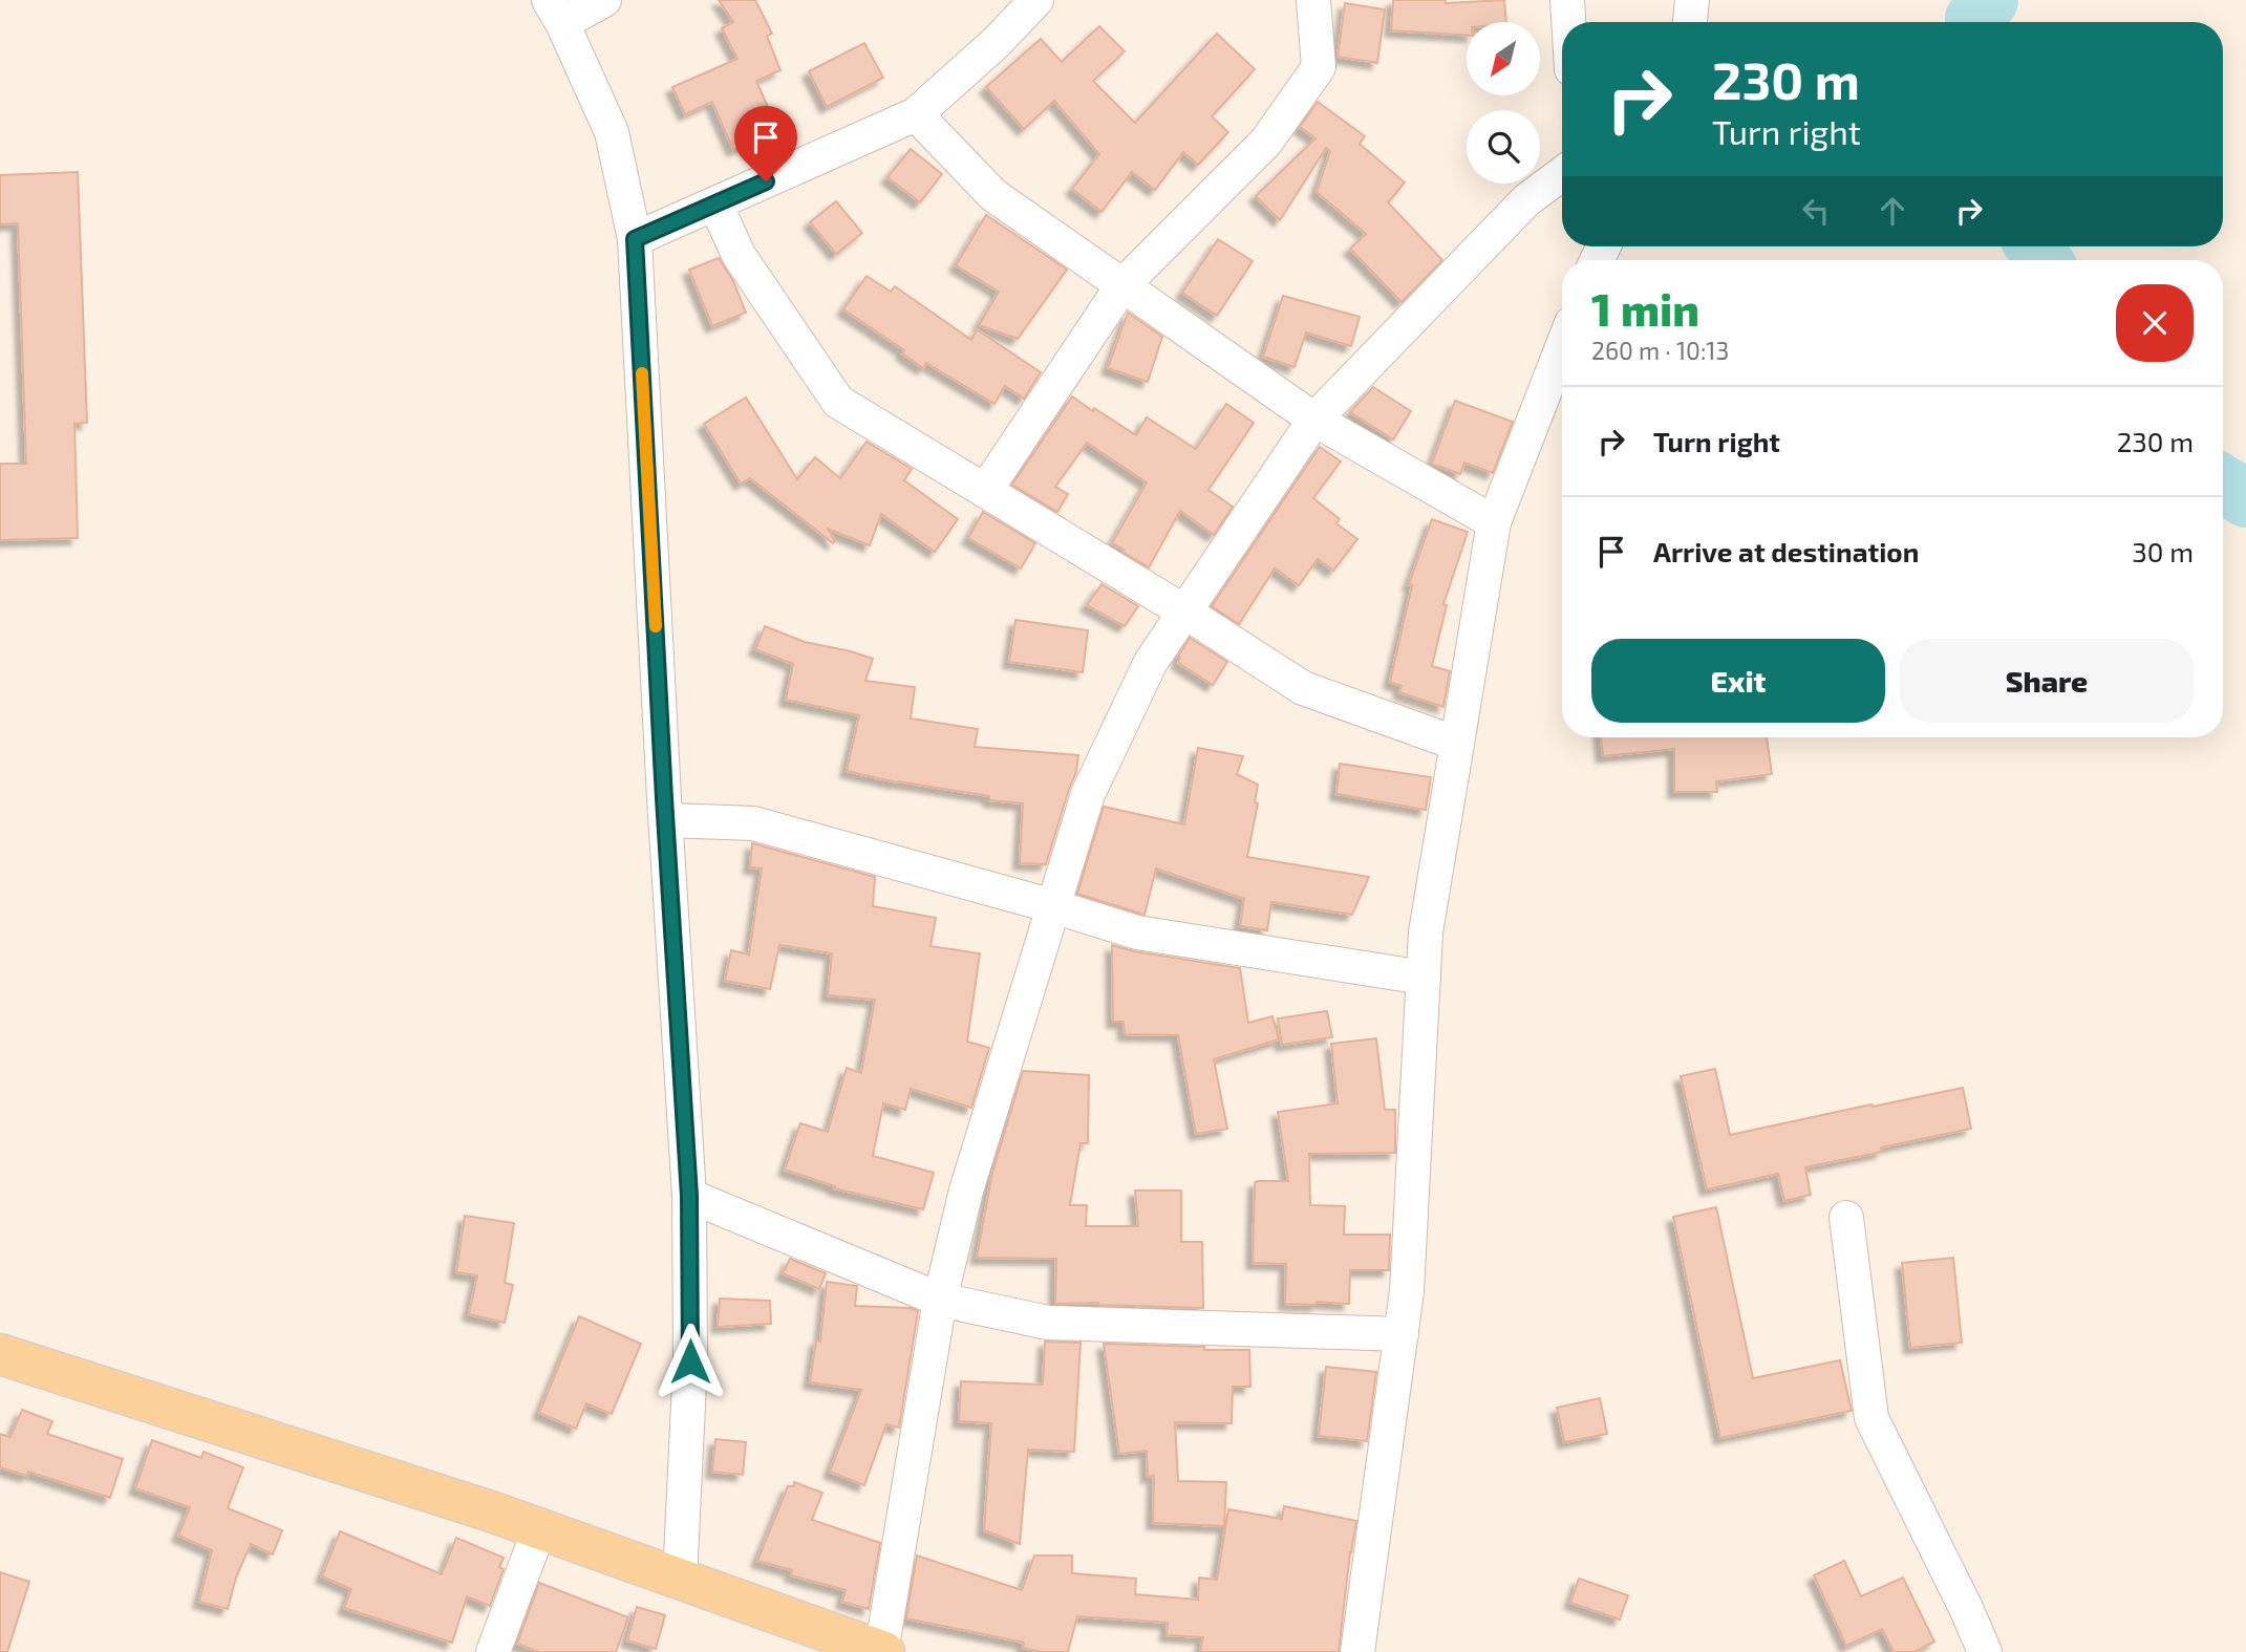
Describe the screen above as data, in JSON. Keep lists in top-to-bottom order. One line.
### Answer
{"north":"bottom left","page":{"turn":["230 m","Turn right"],"heading":["1 min","260 m · 10:13"],"list":[{"name":"Turn right","value":"230 m"},{"name":"Arrive at destination","value":"30 m"}],"buttons":["Exit","Share"]}}
